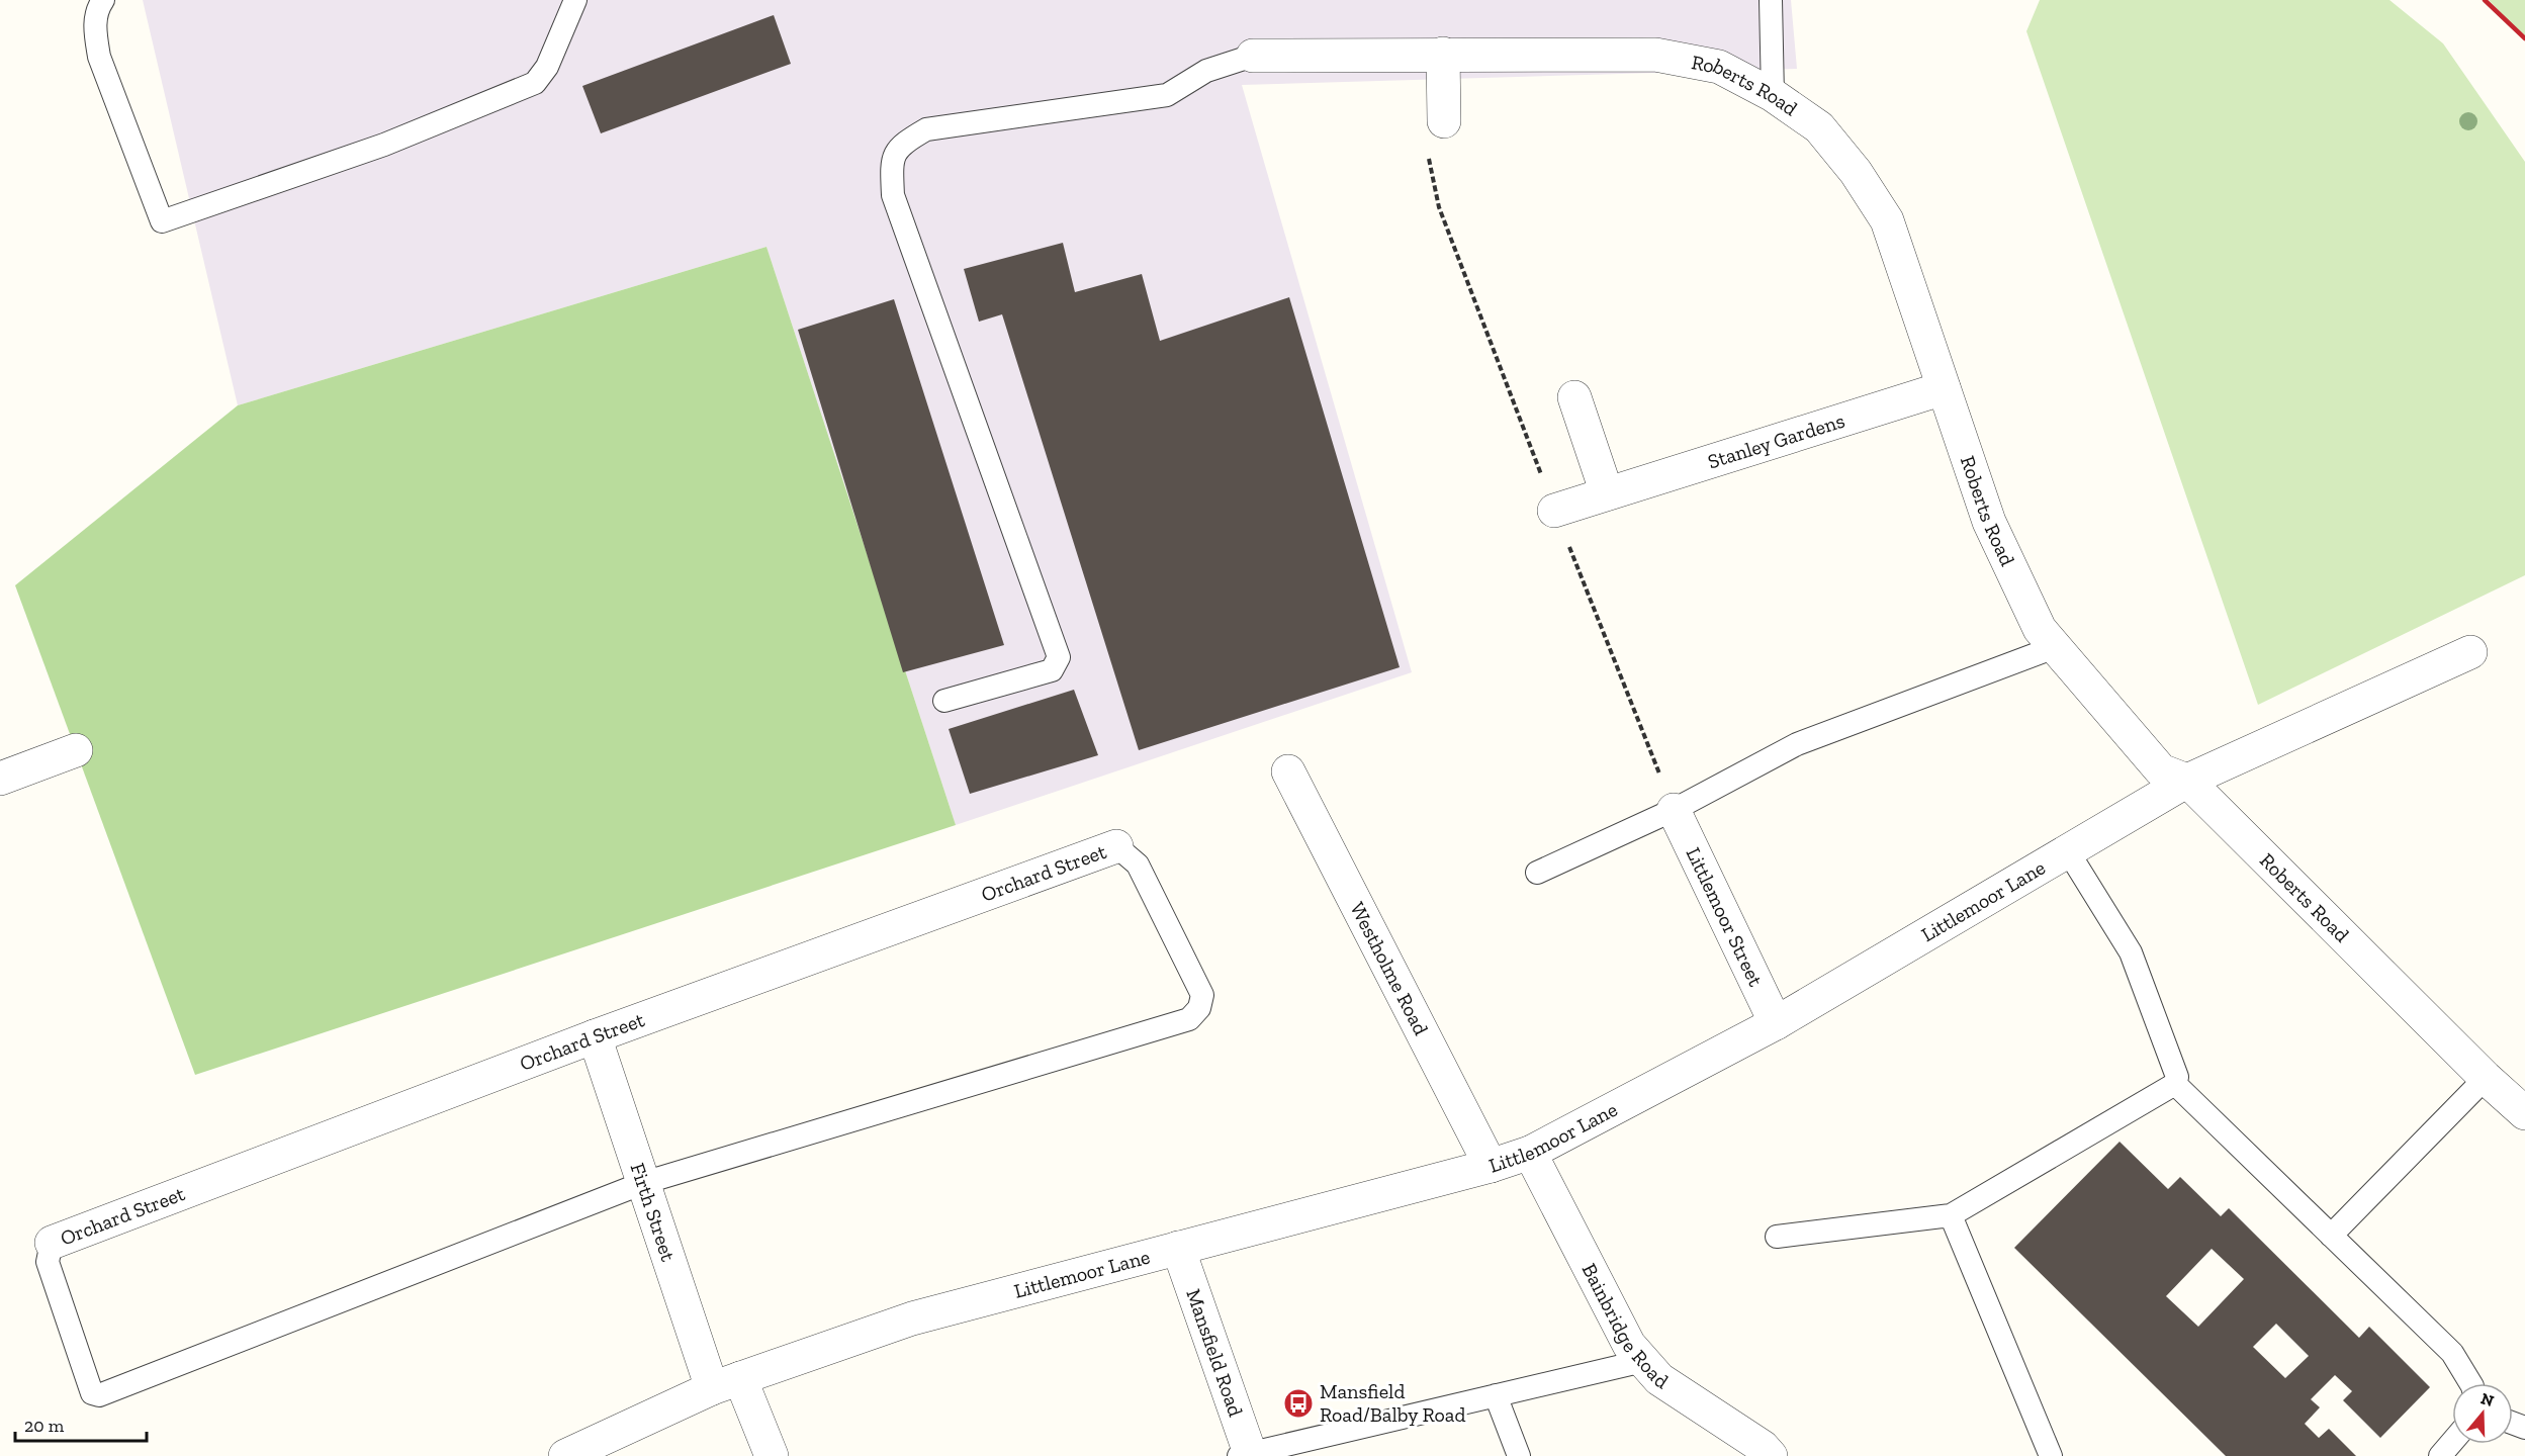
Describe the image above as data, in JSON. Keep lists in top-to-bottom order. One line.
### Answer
{"streets":{"street":["Roberts Road","Stanley Gardens","Orchard Street","Littlemoor Lane","Littlemoor Street","Westholme Road","Firth Street","Bainbridge Road","Mansfield Road"]},"crossings":[["Roberts Road","Stanley Gardens"],["Roberts Road","Littlemoor Lane"],["Orchard Street","Firth Street"],["Littlemoor Lane","Littlemoor Street"],["Littlemoor Lane","Westholme Road"],["Littlemoor Lane","Firth Street"],["Littlemoor Lane","Bainbridge Road"],["Littlemoor Lane","Mansfield Road"]],"places":{"bus stop":["Mansfield Road/Balby Road"]},"scale_bar":"20 m","north":"top"}
